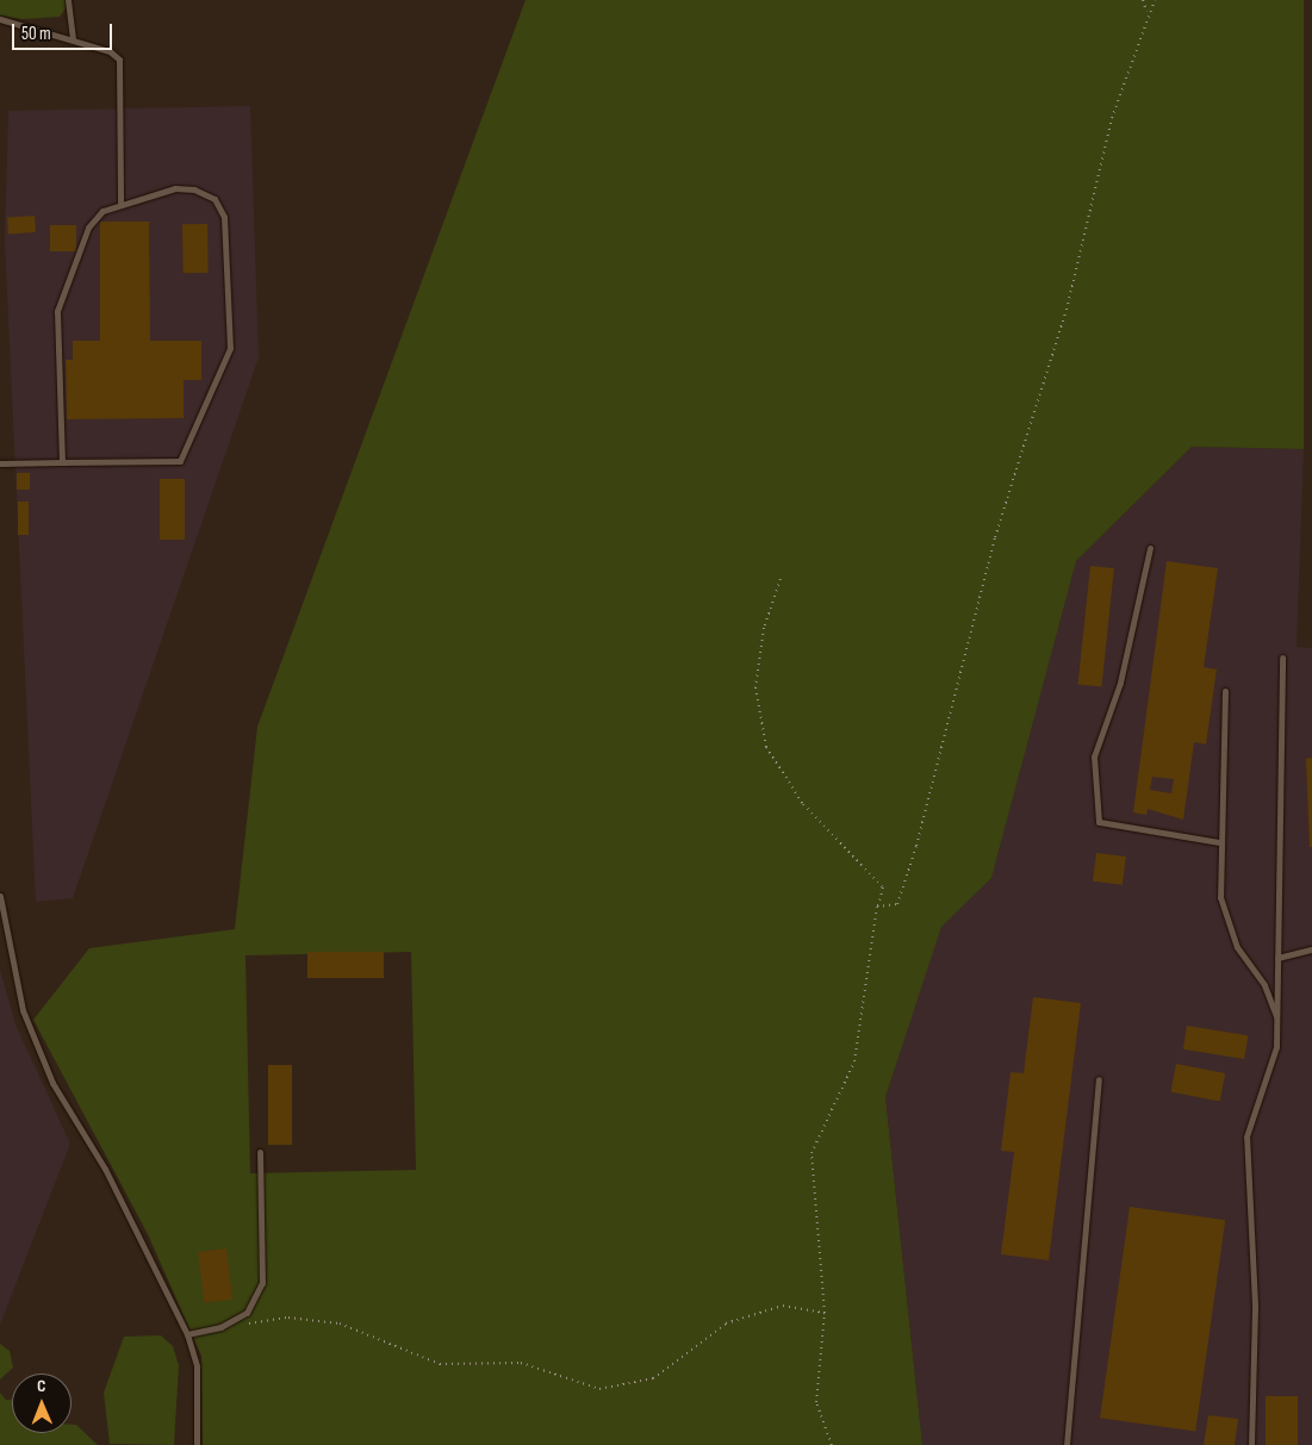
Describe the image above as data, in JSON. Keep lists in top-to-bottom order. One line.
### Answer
{"scale_bar":"50 m","north":"top"}
